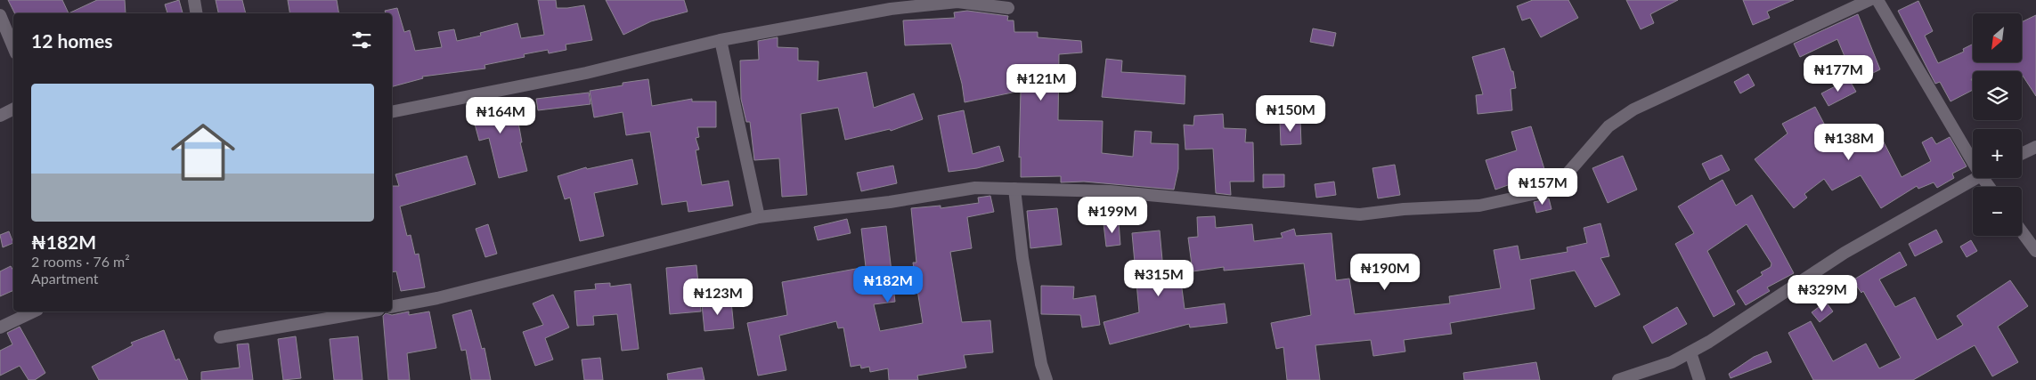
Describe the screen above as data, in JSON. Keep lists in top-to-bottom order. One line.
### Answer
{"north":"bottom left","page":{"map_buttons":["+","−"],"heading":"12 homes","price":["₦177M","₦121M","₦150M","₦164M","₦138M","₦157M","₦199M","₦190M","₦315M","₦182M","₦329M","₦123M"],"list":[{"name":"₦182M","note":"2 rooms · 76 m² · Apartment"}]}}
